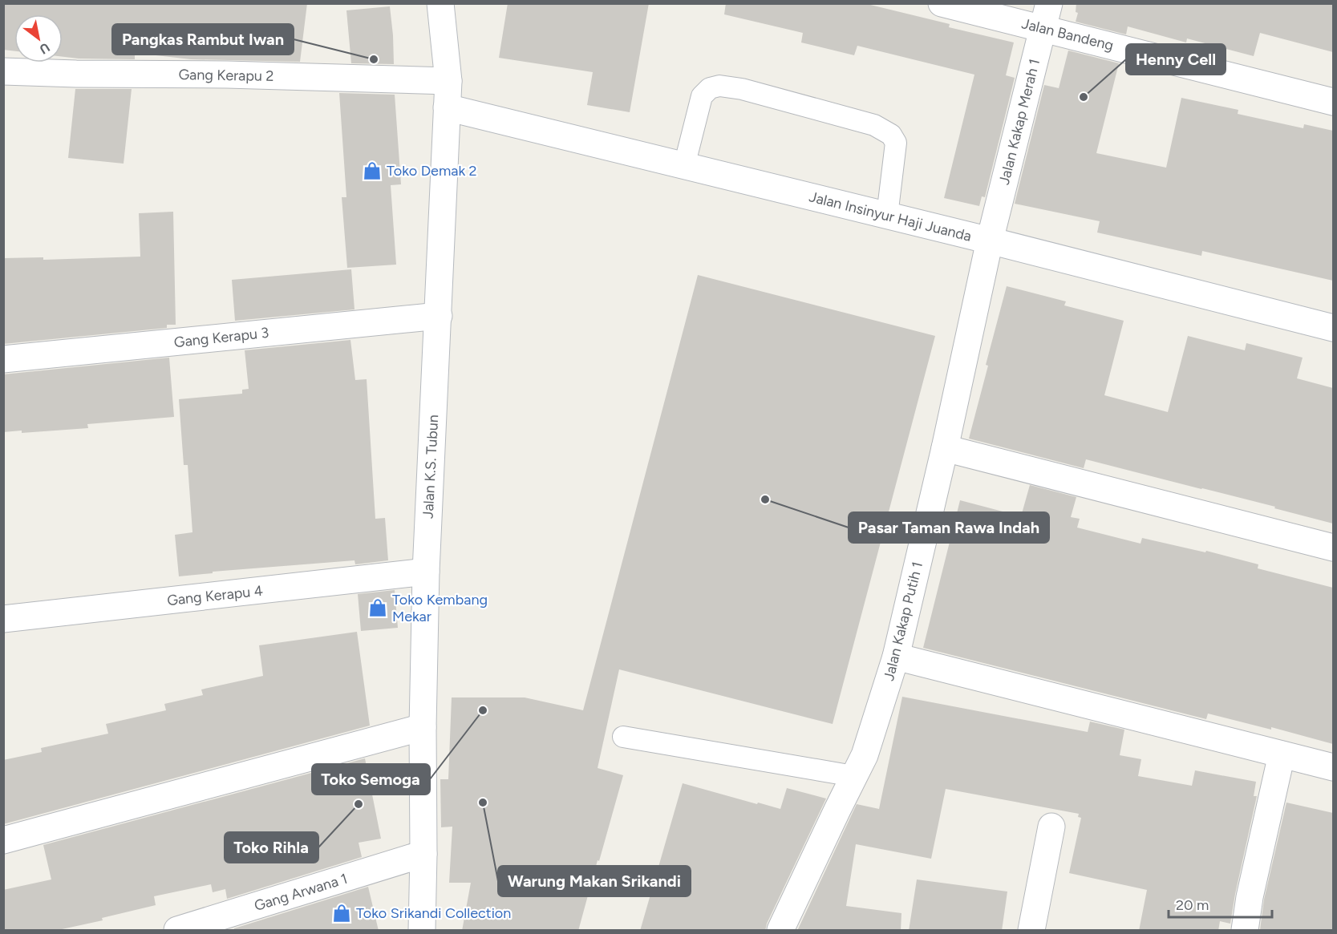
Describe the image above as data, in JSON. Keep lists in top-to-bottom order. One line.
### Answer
{"streets":{"street":["Jalan Bandeng","Gang Kerapu 2","Jalan Kakap Merah 1","Jalan Insinyur Haji Juanda","Gang Kerapu 3","Jalan K.S. Tubun","Gang Kerapu 4","Jalan Kakap Putih 1","Gang Arwana 1"]},"crossings":[["Jalan Bandeng","Jalan Kakap Merah 1"],["Gang Kerapu 2","Jalan K.S. Tubun"],["Jalan Kakap Merah 1","Jalan Insinyur Haji Juanda"],["Jalan Kakap Merah 1","Jalan Kakap Putih 1"],["Jalan Insinyur Haji Juanda","Jalan K.S. Tubun"],["Jalan Insinyur Haji Juanda","Jalan Kakap Putih 1"],["Gang Kerapu 3","Jalan K.S. Tubun"],["Jalan K.S. Tubun","Gang Kerapu 4"],["Jalan K.S. Tubun","Gang Arwana 1"]],"places":{"other":["Pangkas Rambut Iwan","Henny Cell","Pasar Taman Rawa Indah","Toko Semoga","Warung Makan Srikandi","Toko Rihla"],"shop":["Toko Demak 2","Toko Kembang Mekar","Toko Srikandi Collection"]},"scale_bar":"20 m","north":"bottom right"}
